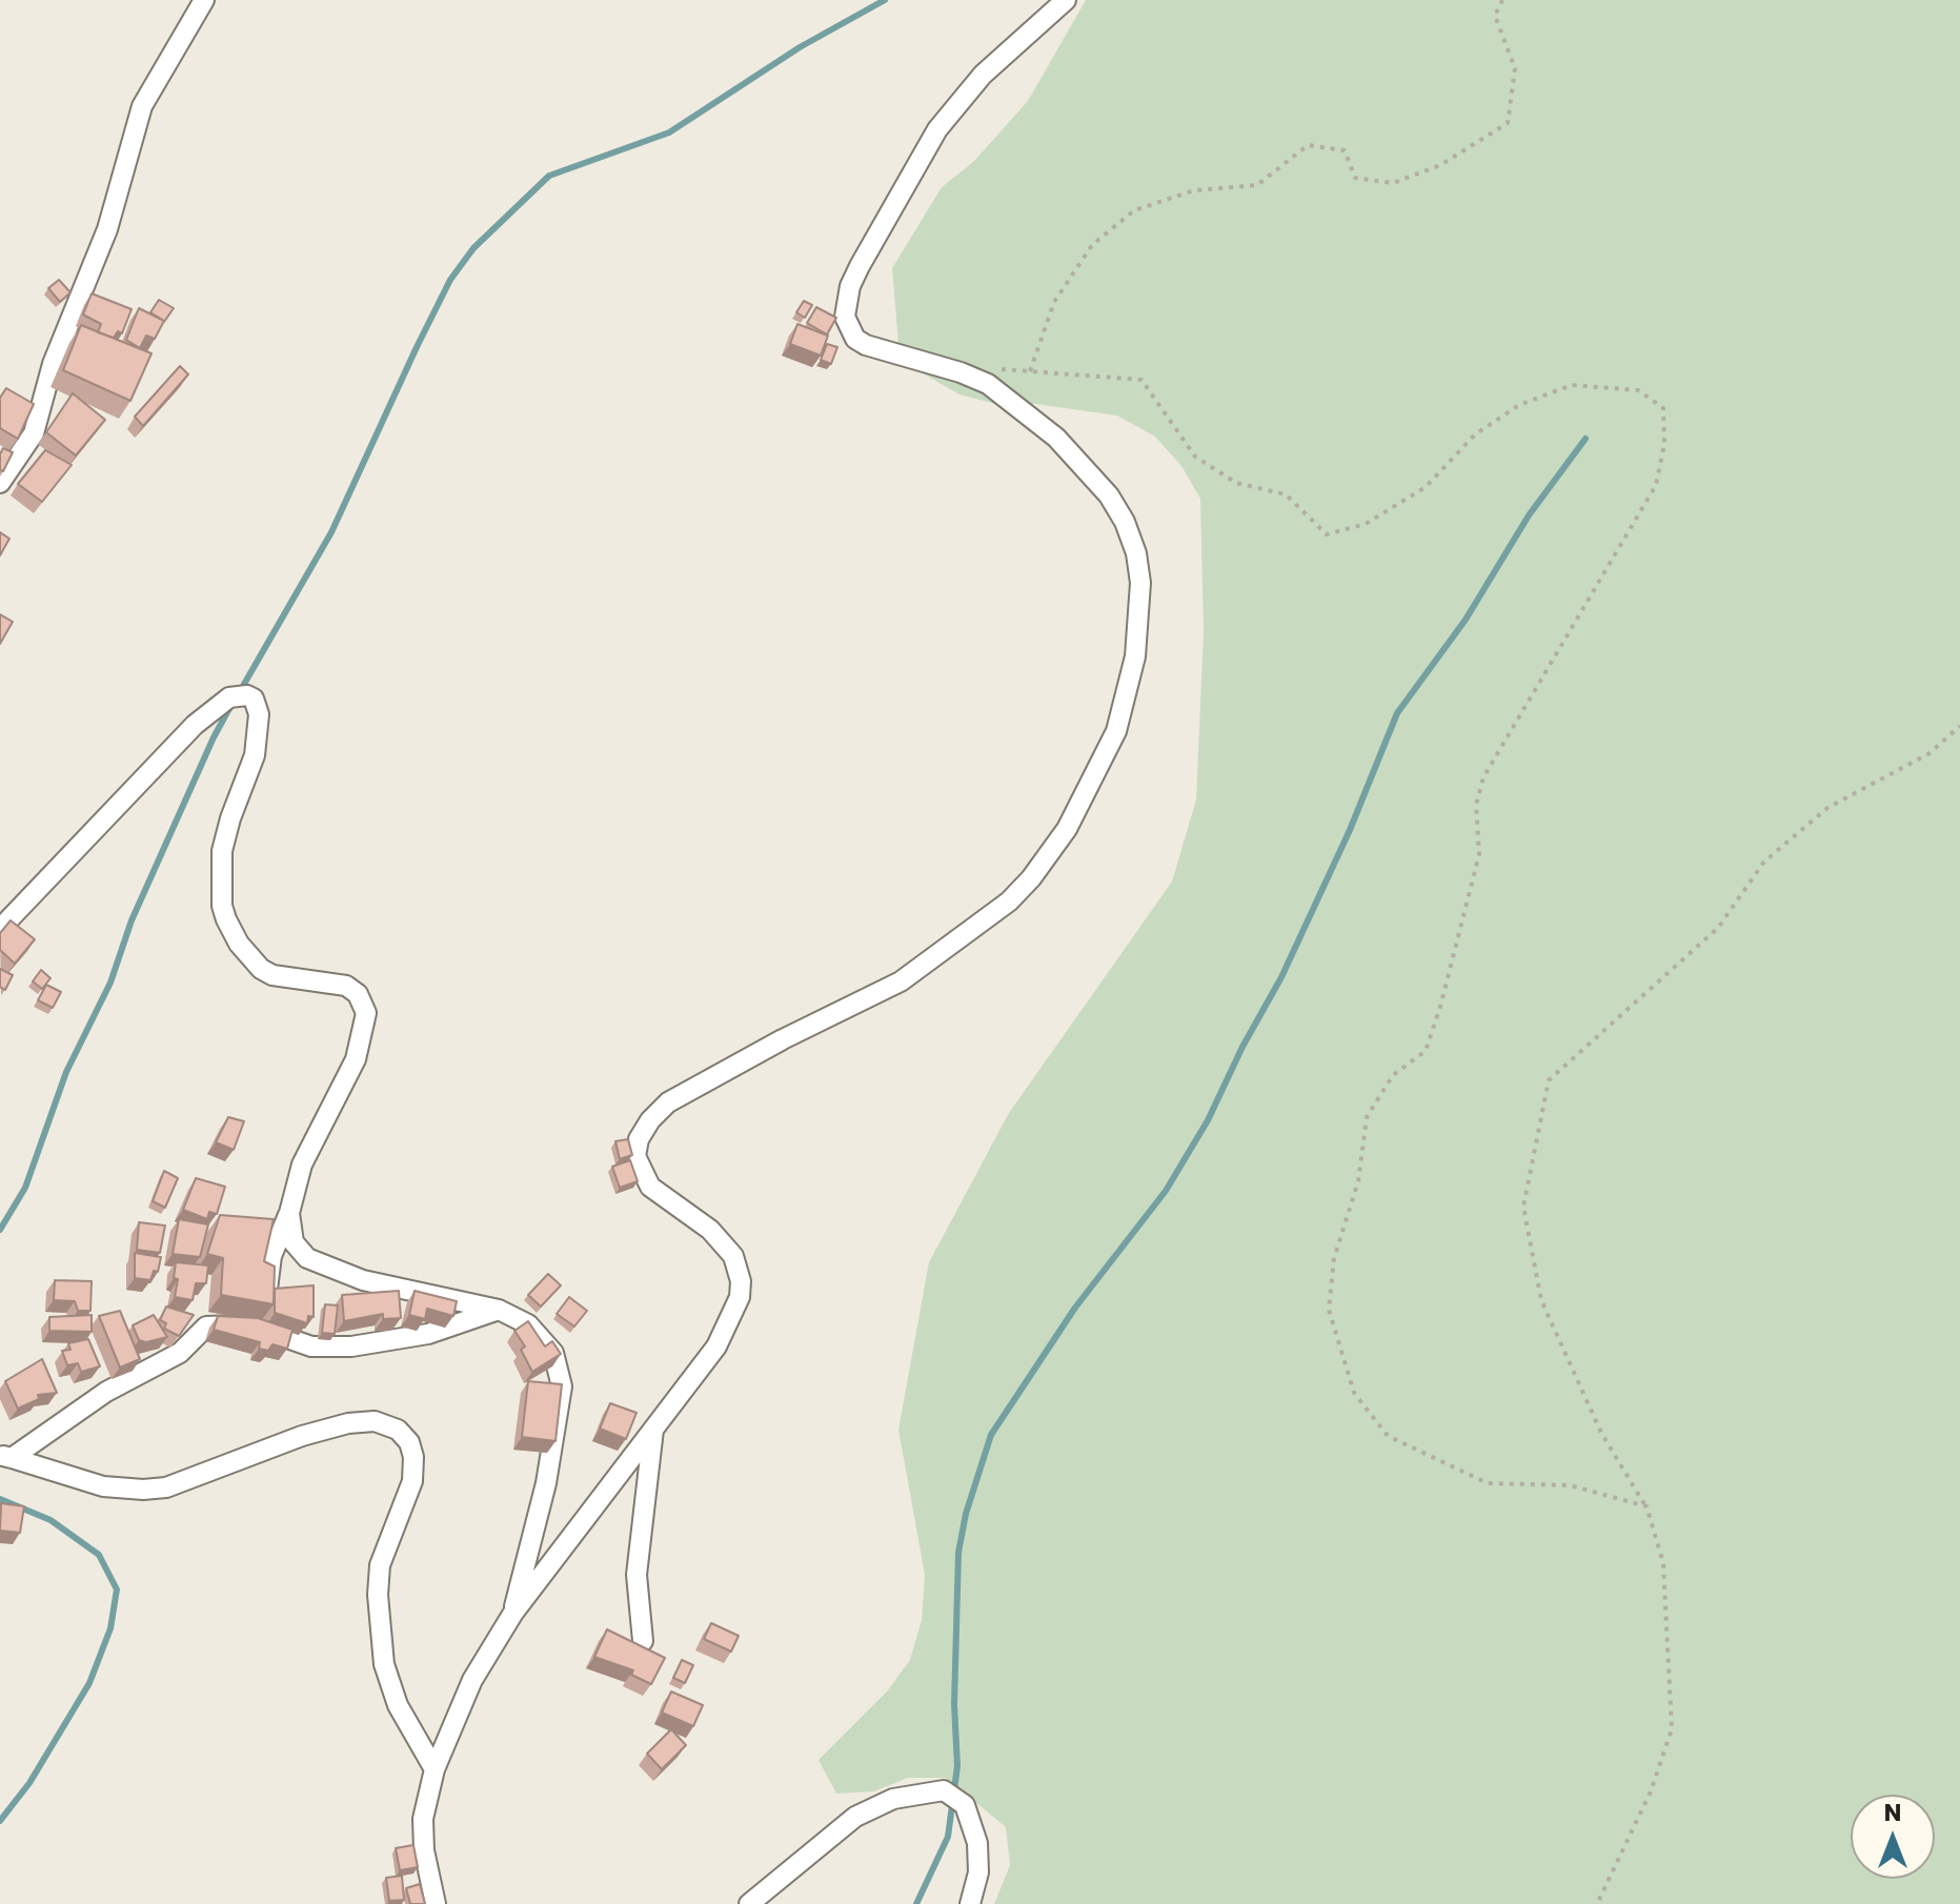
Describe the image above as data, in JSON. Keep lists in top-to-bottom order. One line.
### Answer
{"north":"top"}
